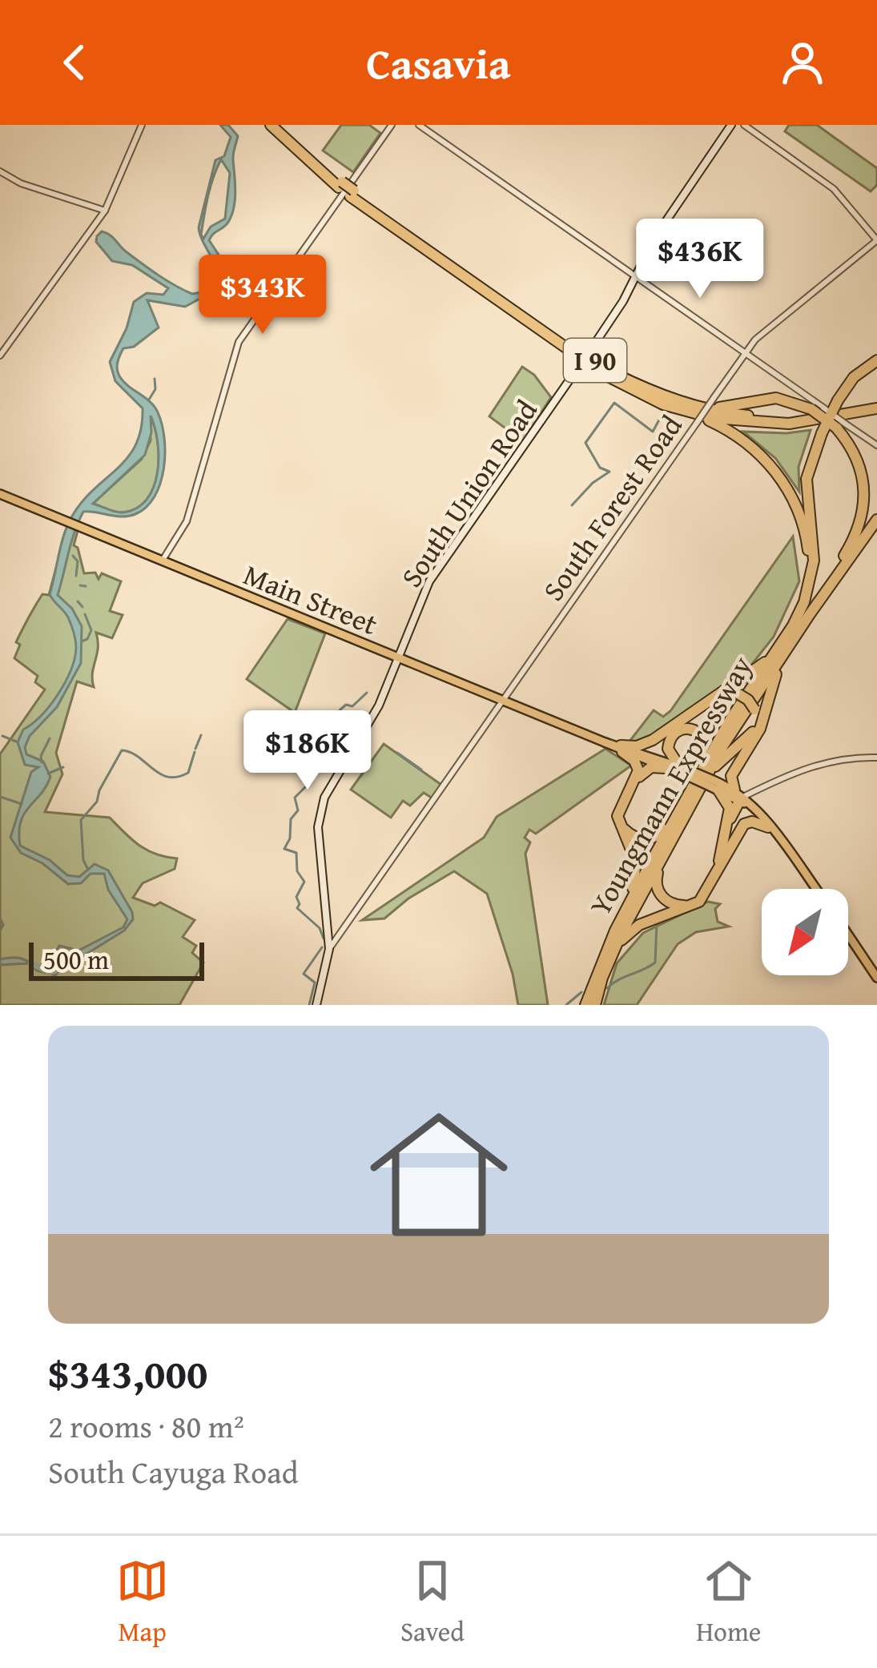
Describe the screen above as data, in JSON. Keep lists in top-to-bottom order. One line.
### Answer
{"streets":{"highway":["I 90","Youngmann Expressway"],"main road":["South Union Road","Main Street"],"street":["South Forest Road"]},"crossings":[["South Union Road","South Forest Road"],["South Union Road","Main Street"],["South Forest Road","Main Street"],["Main Street","Youngmann Expressway"]],"scale_bar":"500 m","north":"bottom left","page":{"header":"Casavia","price":["$436K","$343K","$186K"],"scale":"500 m","list":[{"name":"$343,000","note":"2 rooms · 80 m² · South Cayuga Road"}],"tabs":["Map","Saved","Home"]}}
